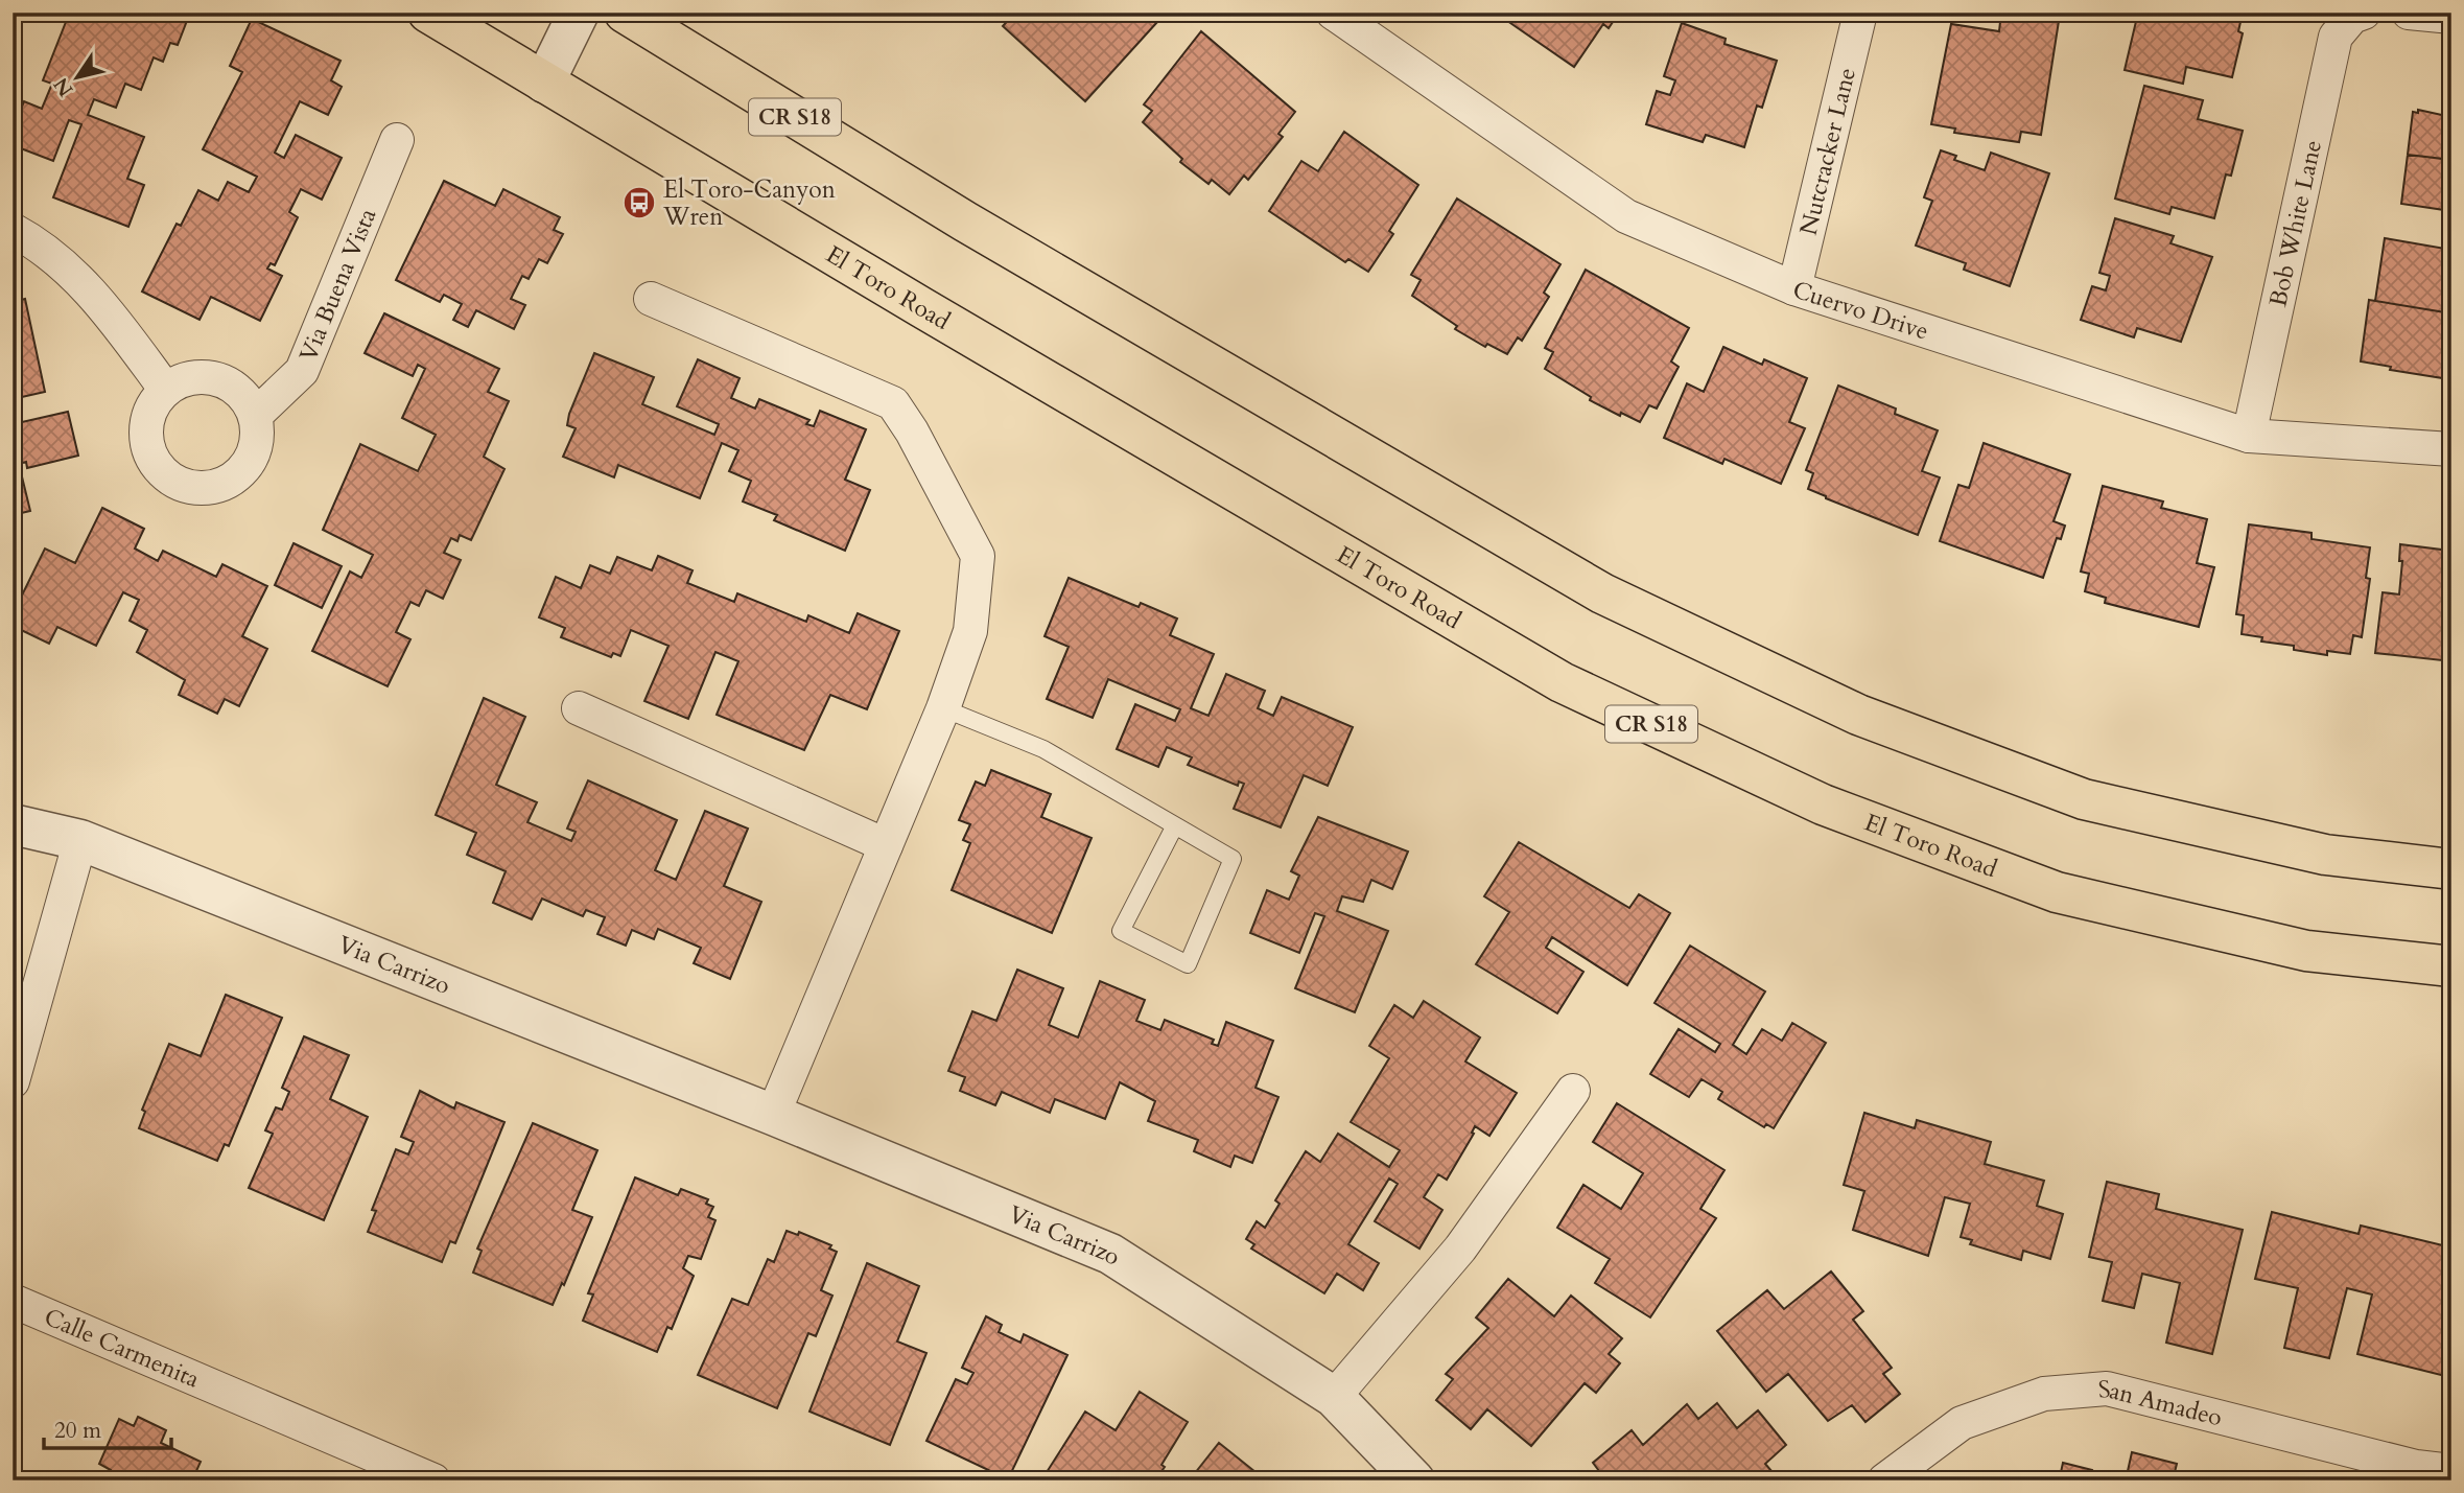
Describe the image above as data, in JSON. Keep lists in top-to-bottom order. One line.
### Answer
{"streets":{"main road":["CR S18","El Toro Road"],"street":["Nutcracker Lane","Bob White Lane","Via Buena Vista","Cuervo Drive","Via Carrizo","Calle Carmenita","San Amadeo"]},"crossings":[["Nutcracker Lane","Cuervo Drive"],["Bob White Lane","Cuervo Drive"]],"places":{"bus stop":["El Toro-Canyon Wren"]},"scale_bar":"20 m","north":"bottom left"}
